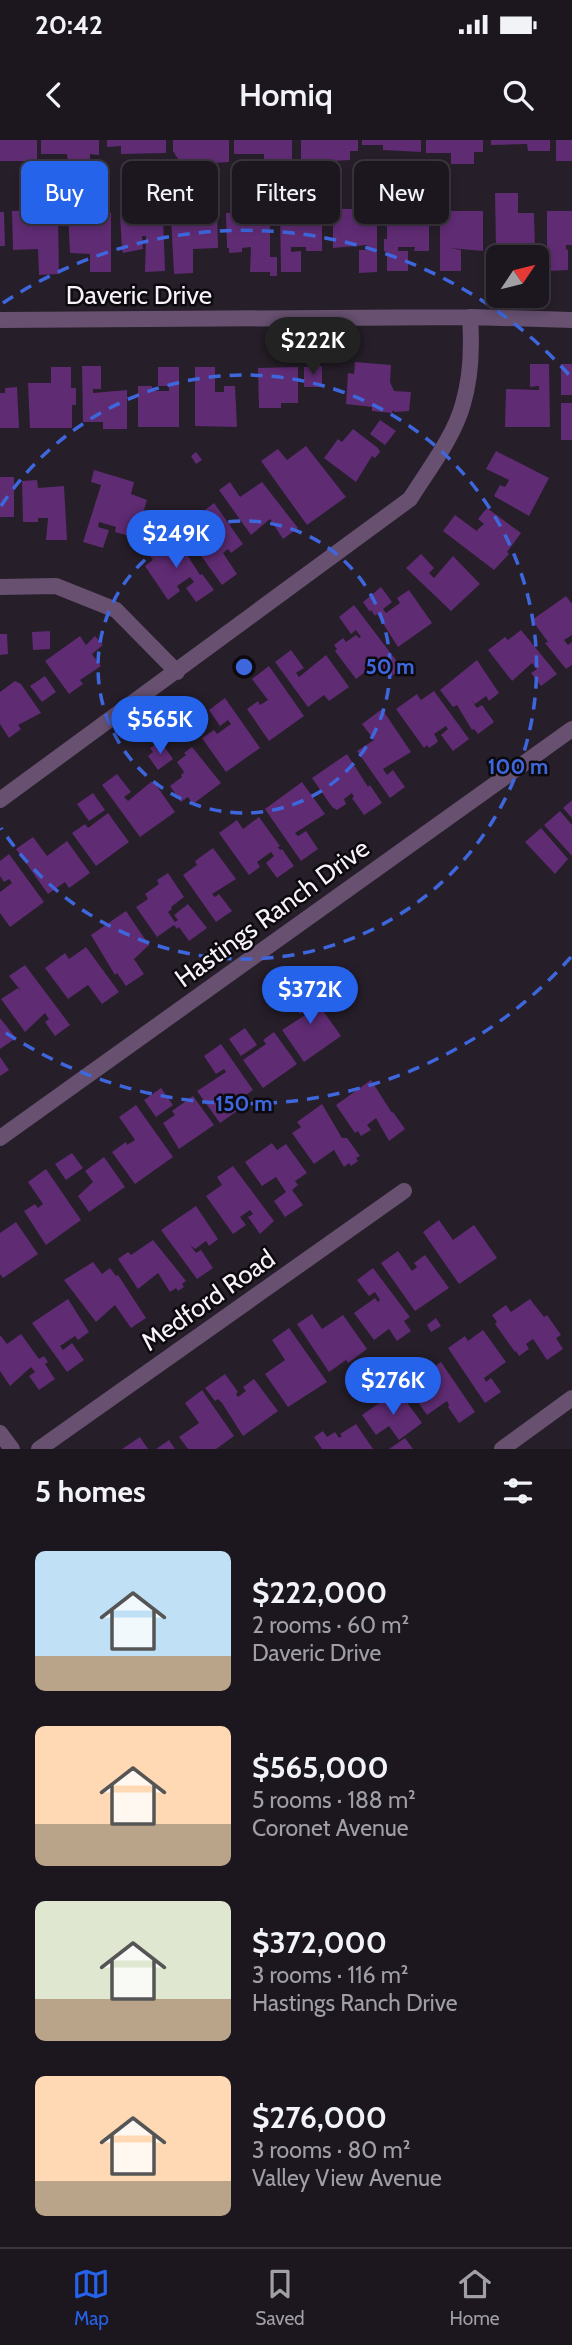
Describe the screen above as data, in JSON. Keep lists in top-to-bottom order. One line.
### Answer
{"streets":{"street":["Daveric Drive","Hastings Ranch Drive","Medford Road"]},"north":"top right","page":{"status":"20:42","header":"Homiq","chip":["Buy","Rent","Filters","New"],"price":["$222K","$249K","$565K","$372K","$276K"],"heading":"5 homes","list":[{"name":"$222,000","note":"2 rooms · 60 m² · Daveric Drive"},{"name":"$565,000","note":"5 rooms · 188 m² · Coronet Avenue"},{"name":"$372,000","note":"3 rooms · 116 m² · Hastings Ranch Drive"},{"name":"$276,000","note":"3 rooms · 80 m² · Valley View Avenue"}],"tabs":["Map","Saved","Home"]},"rings":["50 m","100 m","150 m"]}
